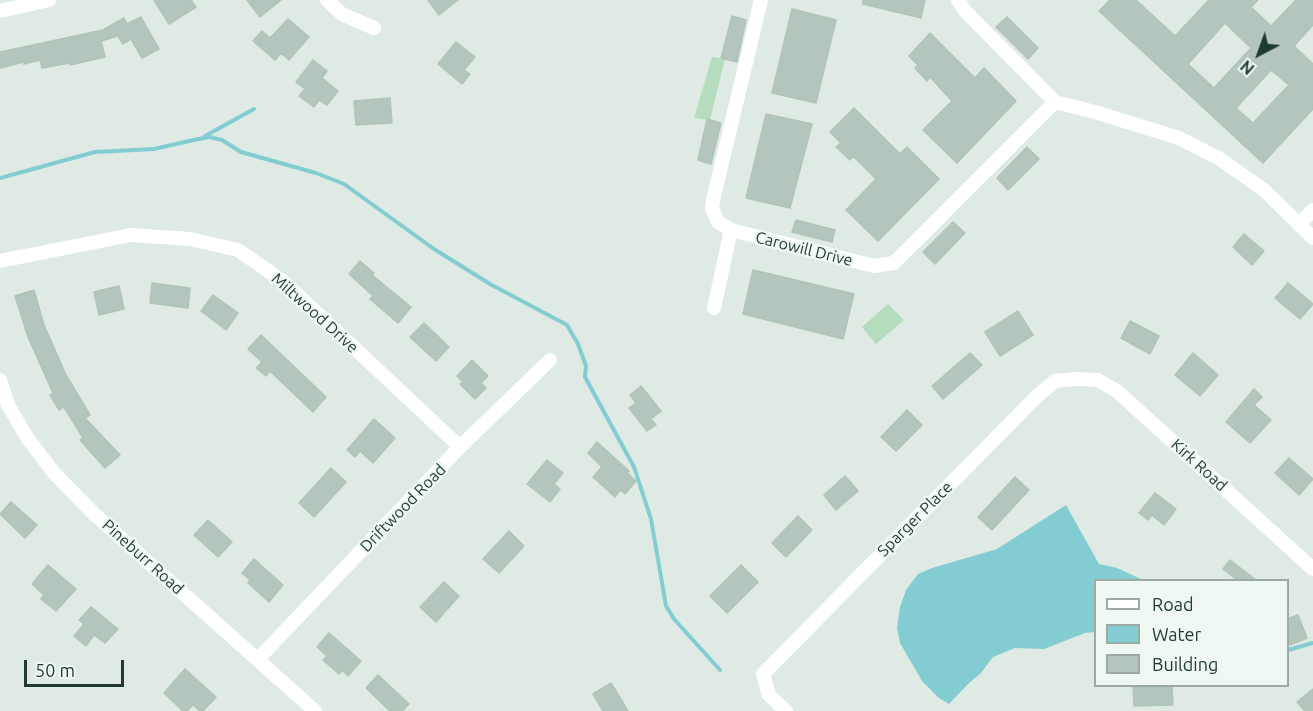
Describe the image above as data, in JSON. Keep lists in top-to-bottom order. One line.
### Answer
{"streets":{"street":["Carowill Drive","Miltwood Drive","Kirk Road","Driftwood Road","Sparger Place","Pineburr Road"]},"crossings":[["Miltwood Drive","Driftwood Road"],["Kirk Road","Sparger Place"],["Driftwood Road","Pineburr Road"]],"legend":["Road","Water","Building"],"scale_bar":"50 m","north":"bottom left"}
